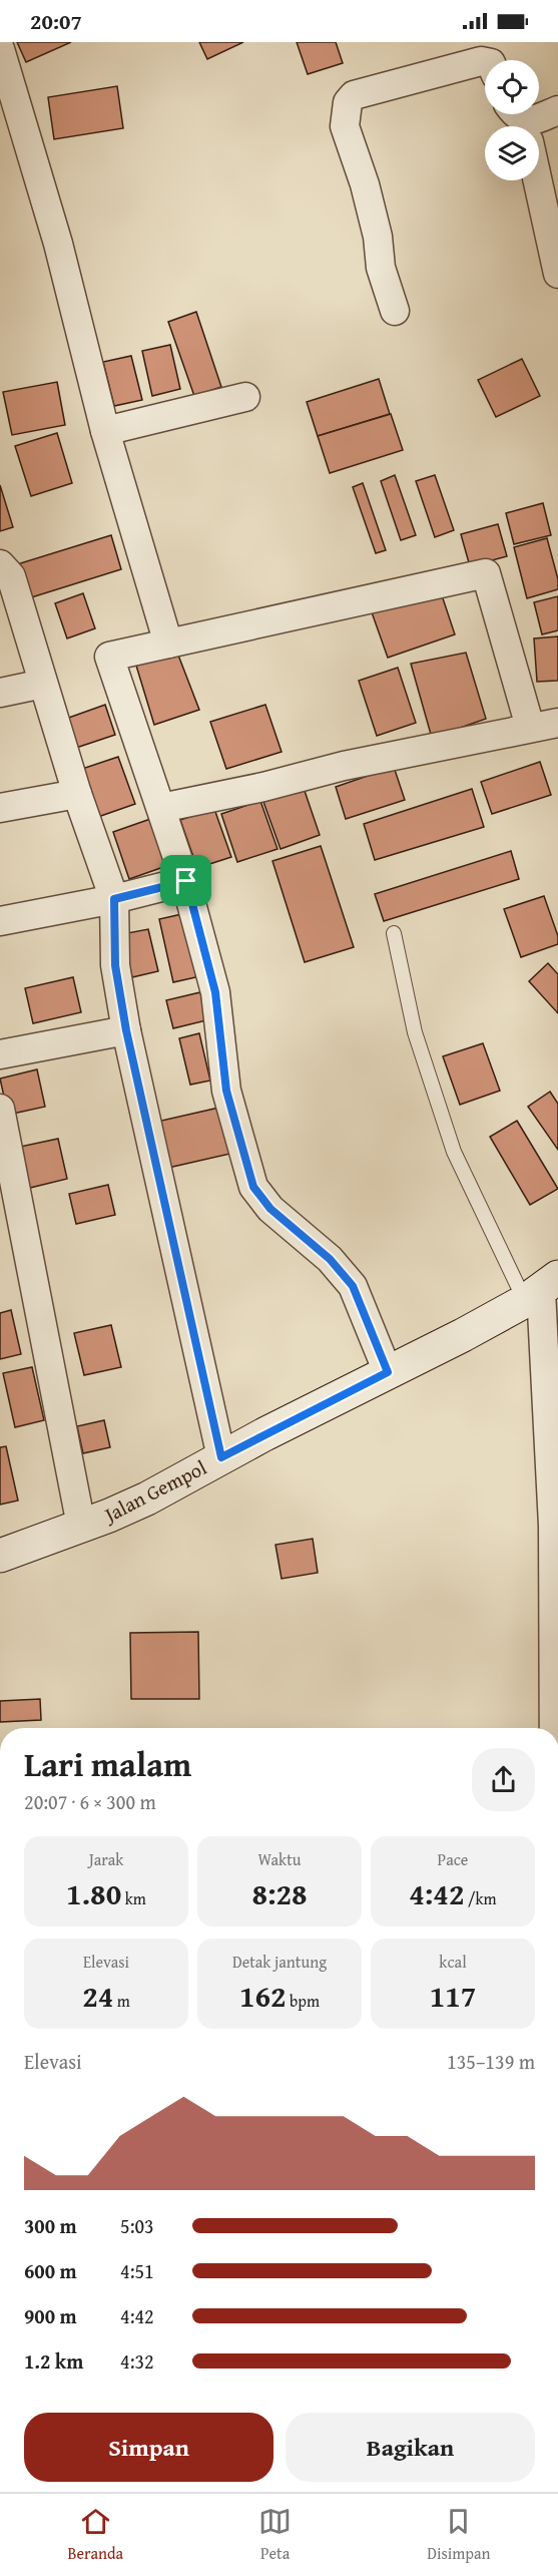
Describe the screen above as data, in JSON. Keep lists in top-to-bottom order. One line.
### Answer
{"streets":{"main road":["Jalan Gempol"]},"page":{"status":"20:07","heading":["Lari malam","20:07 · 6 × 300 m"],"stats":[["Jarak","1.80 km"],["Waktu","8:28"],["Pace","4:42 /km"],["Elevasi","24 m"],["Detak jantung","162 bpm"],["kcal","117"]],"chart":["Elevasi","135–139 m"],"list":[{"name":"300 m","note":"5:03"},{"name":"600 m","note":"4:51"},{"name":"900 m","note":"4:42"},{"name":"1.2 km","note":"4:32"}],"buttons":["Simpan","Bagikan"],"tabs":["Beranda","Peta","Disimpan"]}}
